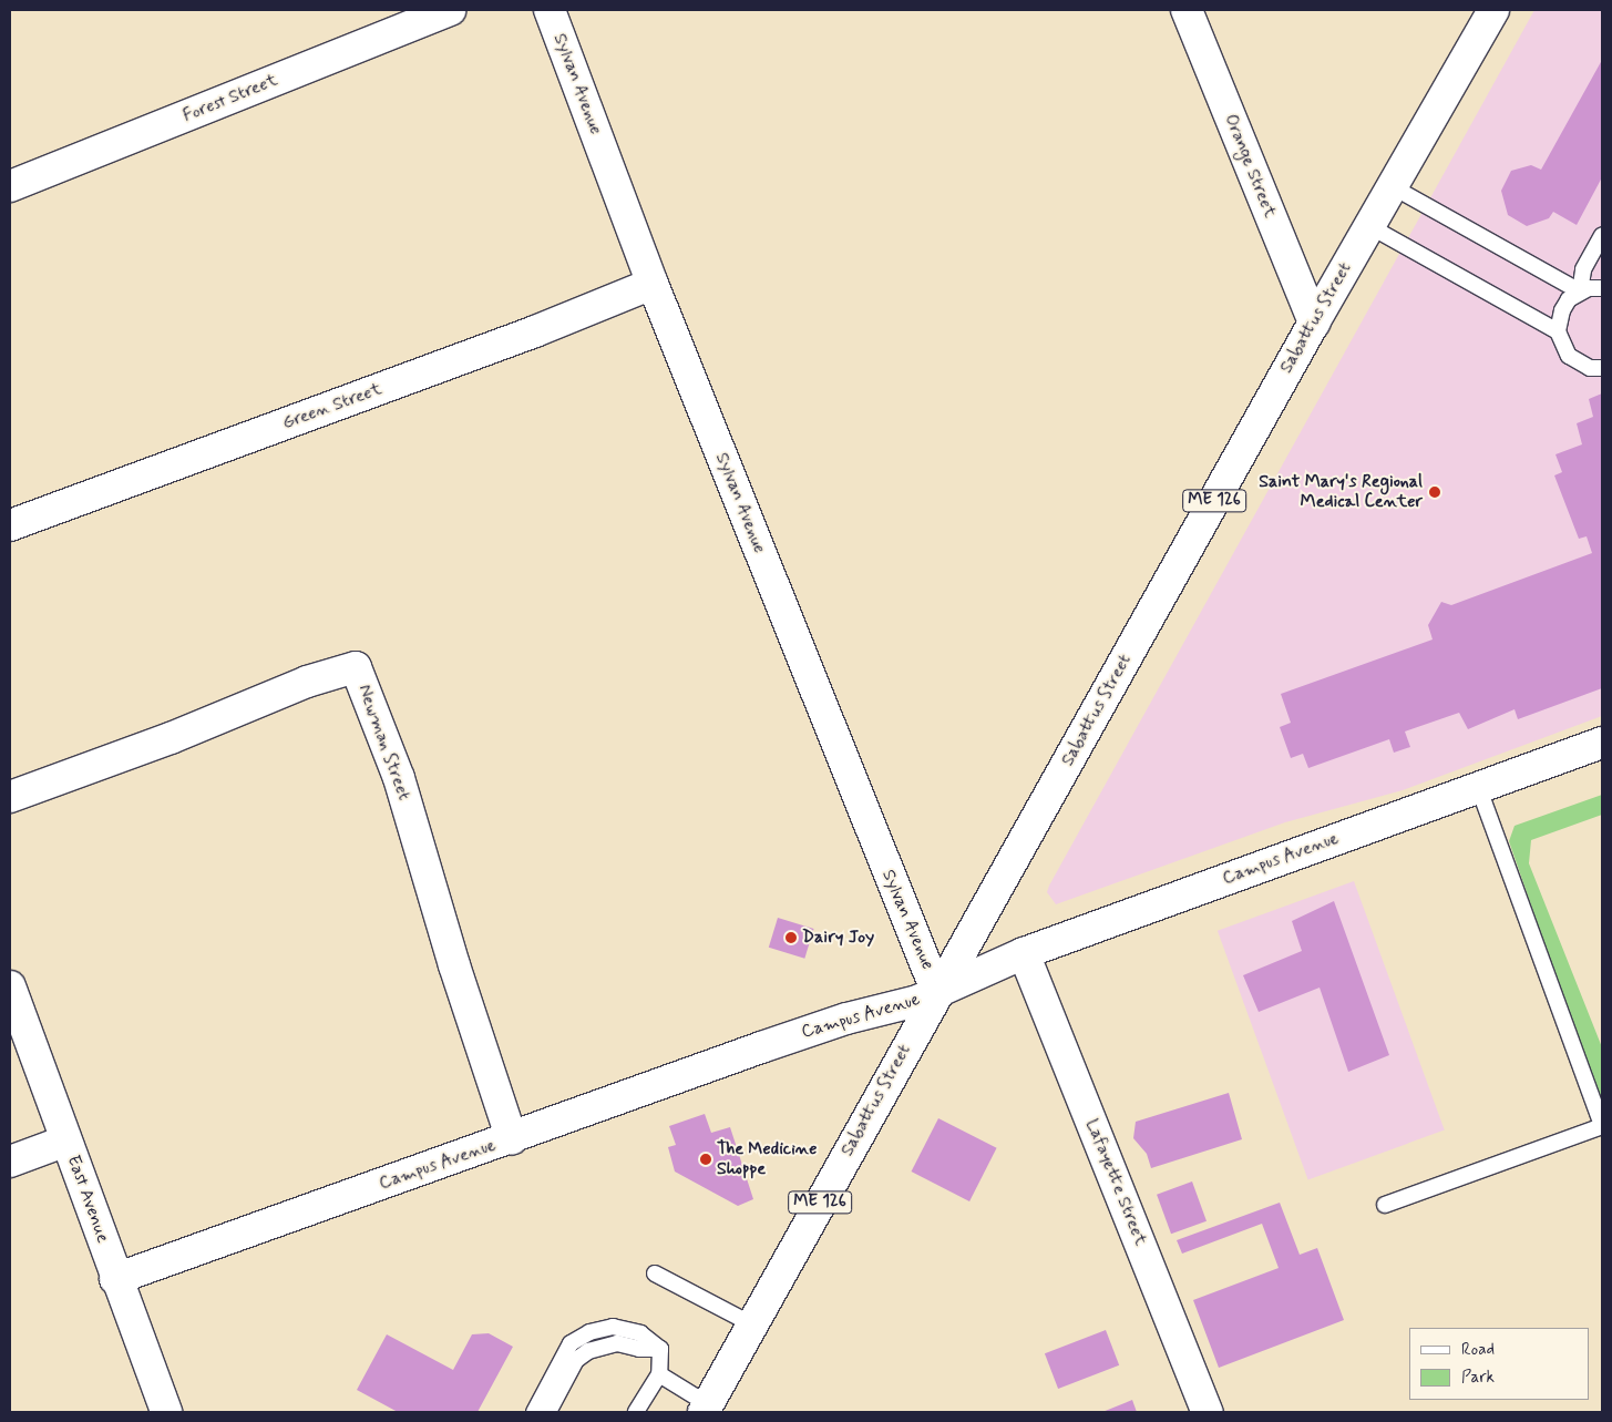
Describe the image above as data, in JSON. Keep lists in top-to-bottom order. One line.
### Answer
{"streets":{"street":["Sylvan Avenue","Forest Street","Orange Street","Sabattus Street","Green Street","ME 126","Newman Street","Campus Avenue","Lafayette Street","East Avenue"]},"crossings":[["Sylvan Avenue","Sabattus Street"],["Sylvan Avenue","Green Street"],["Sylvan Avenue","Campus Avenue"],["Orange Street","Sabattus Street"],["Sabattus Street","Campus Avenue"],["Newman Street","Campus Avenue"],["Campus Avenue","Lafayette Street"],["Campus Avenue","East Avenue"]],"places":["Saint Mary's Regional Medical Center","Dairy Joy","The Medicine Shoppe"],"legend":["Road","Park"]}
